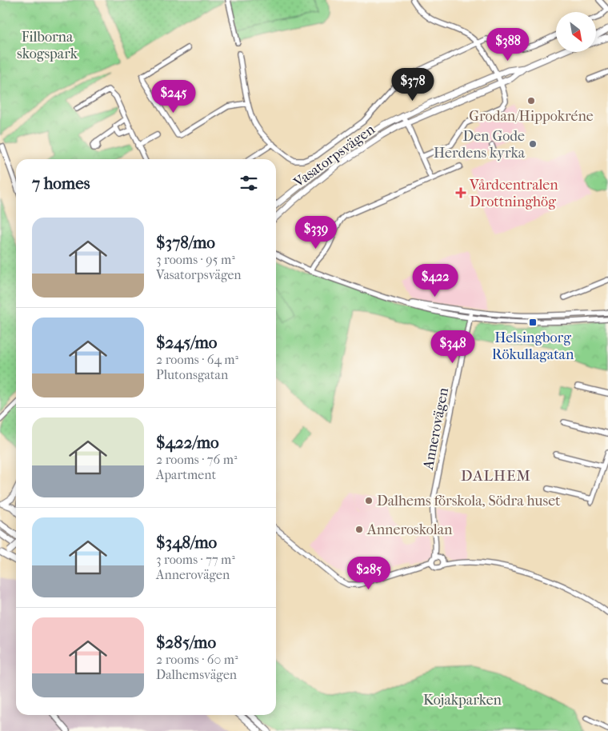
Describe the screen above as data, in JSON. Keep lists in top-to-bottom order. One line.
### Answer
{"streets":{"main road":["Vasatorpsvägen"],"street":["Annerovägen"]},"districts":["DALHEM"],"parks":["Filborna skogspark","Kojakparken"],"places":{"other":["Grodan/Hippokréne","Den Gode Herdens kyrka","Dalhems förskola, Södra huset","Anneroskolan"],"health":["Vårdcentralen Drottninghög"],"transit":["Helsingborg Rökullagatan"]},"north":"bottom right","page":{"price":["$388","$378","$245","$339","$422","$348","$285"],"heading":"7 homes","list":[{"name":"$378/mo","note":"3 rooms · 95 m² · Vasatorpsvägen"},{"name":"$245/mo","note":"2 rooms · 64 m² · Plutonsgatan"},{"name":"$422/mo","note":"2 rooms · 76 m² · Apartment"},{"name":"$348/mo","note":"3 rooms · 77 m² · Annerovägen"},{"name":"$285/mo","note":"2 rooms · 60 m² · Dalhemsvägen"}]}}
